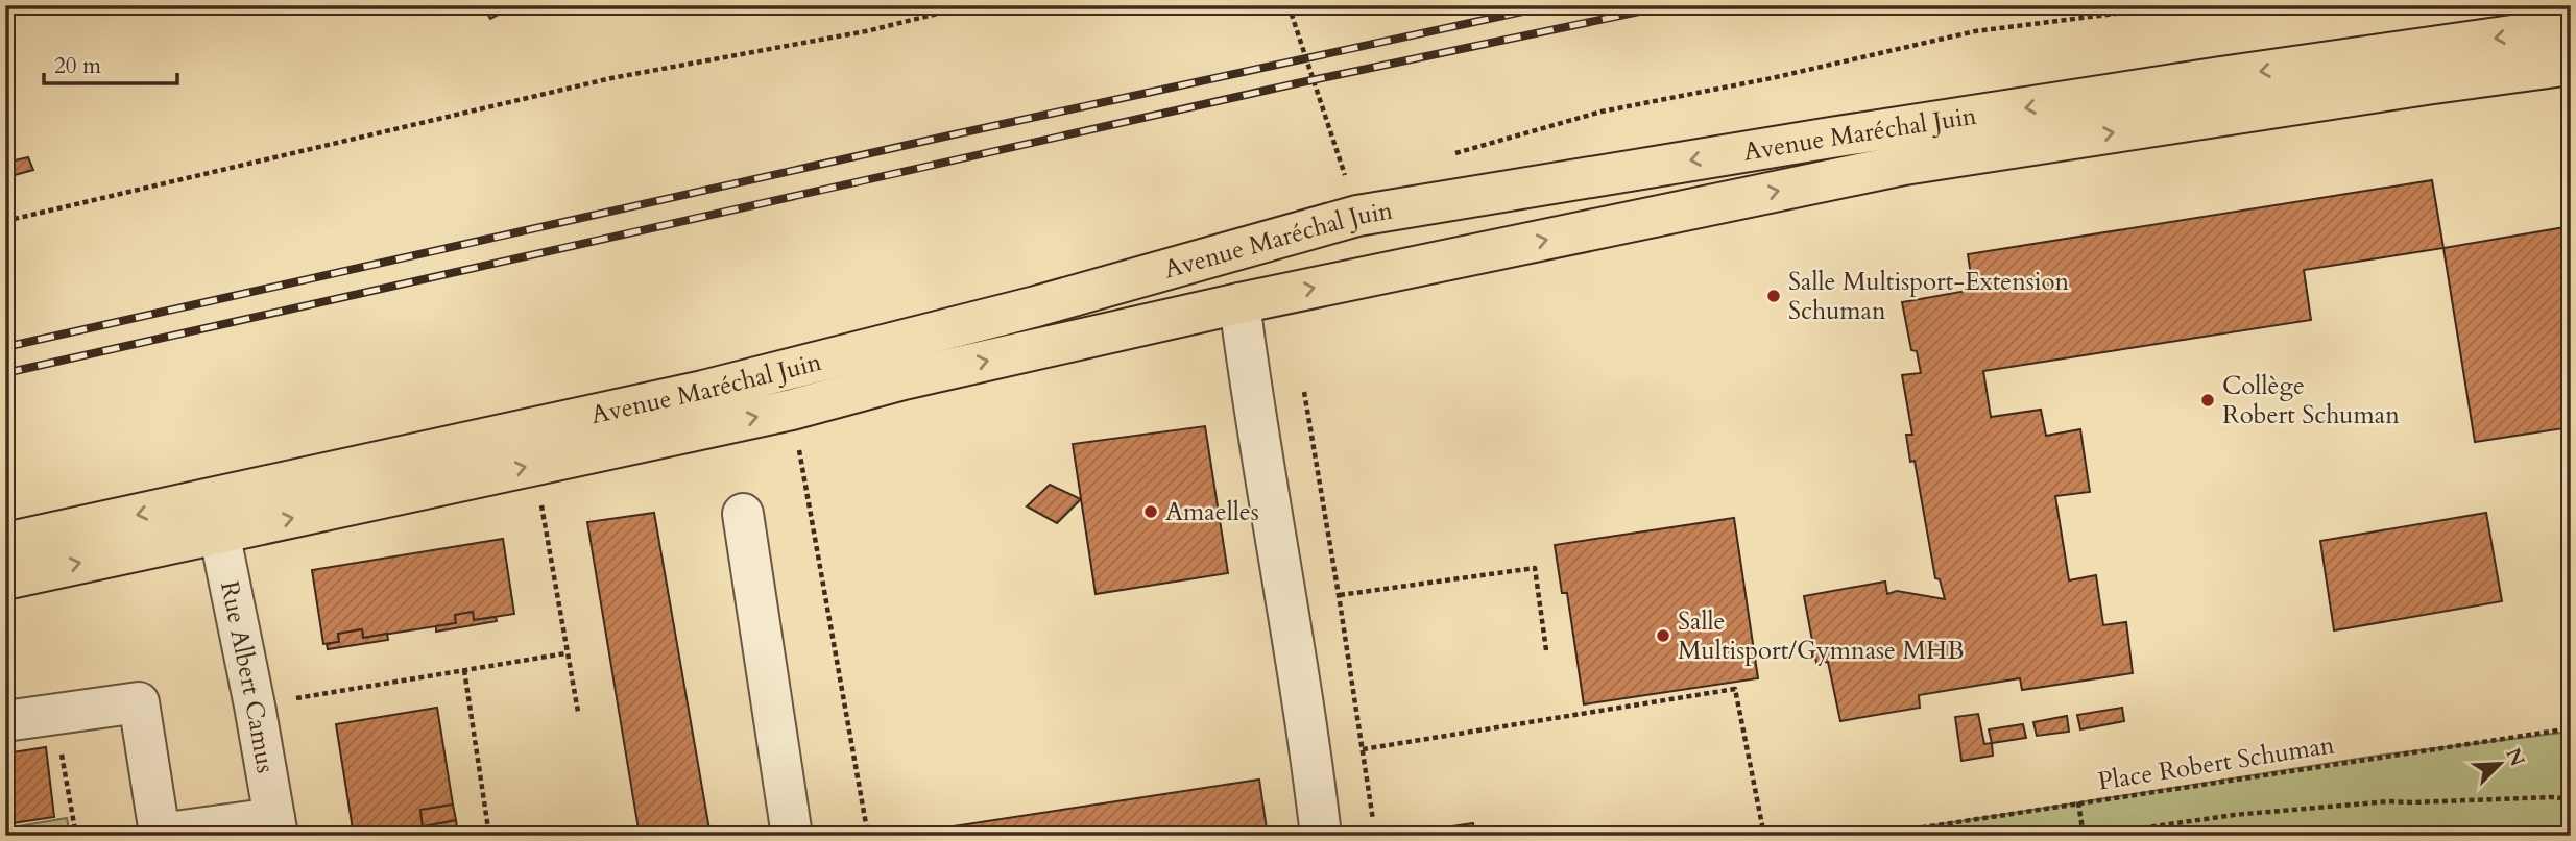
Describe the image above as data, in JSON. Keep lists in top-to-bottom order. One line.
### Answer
{"streets":{"main road":["Avenue Maréchal Juin"],"street":["Rue Albert Camus"],"path":["Place Robert Schuman"]},"crossings":[["Avenue Maréchal Juin","Rue Albert Camus"]],"places":["Salle Multisport-Extension Schuman","Collège Robert Schuman","Amaelles","Salle Multisport/Gymnase MHB"],"scale_bar":"20 m","north":"top right"}
